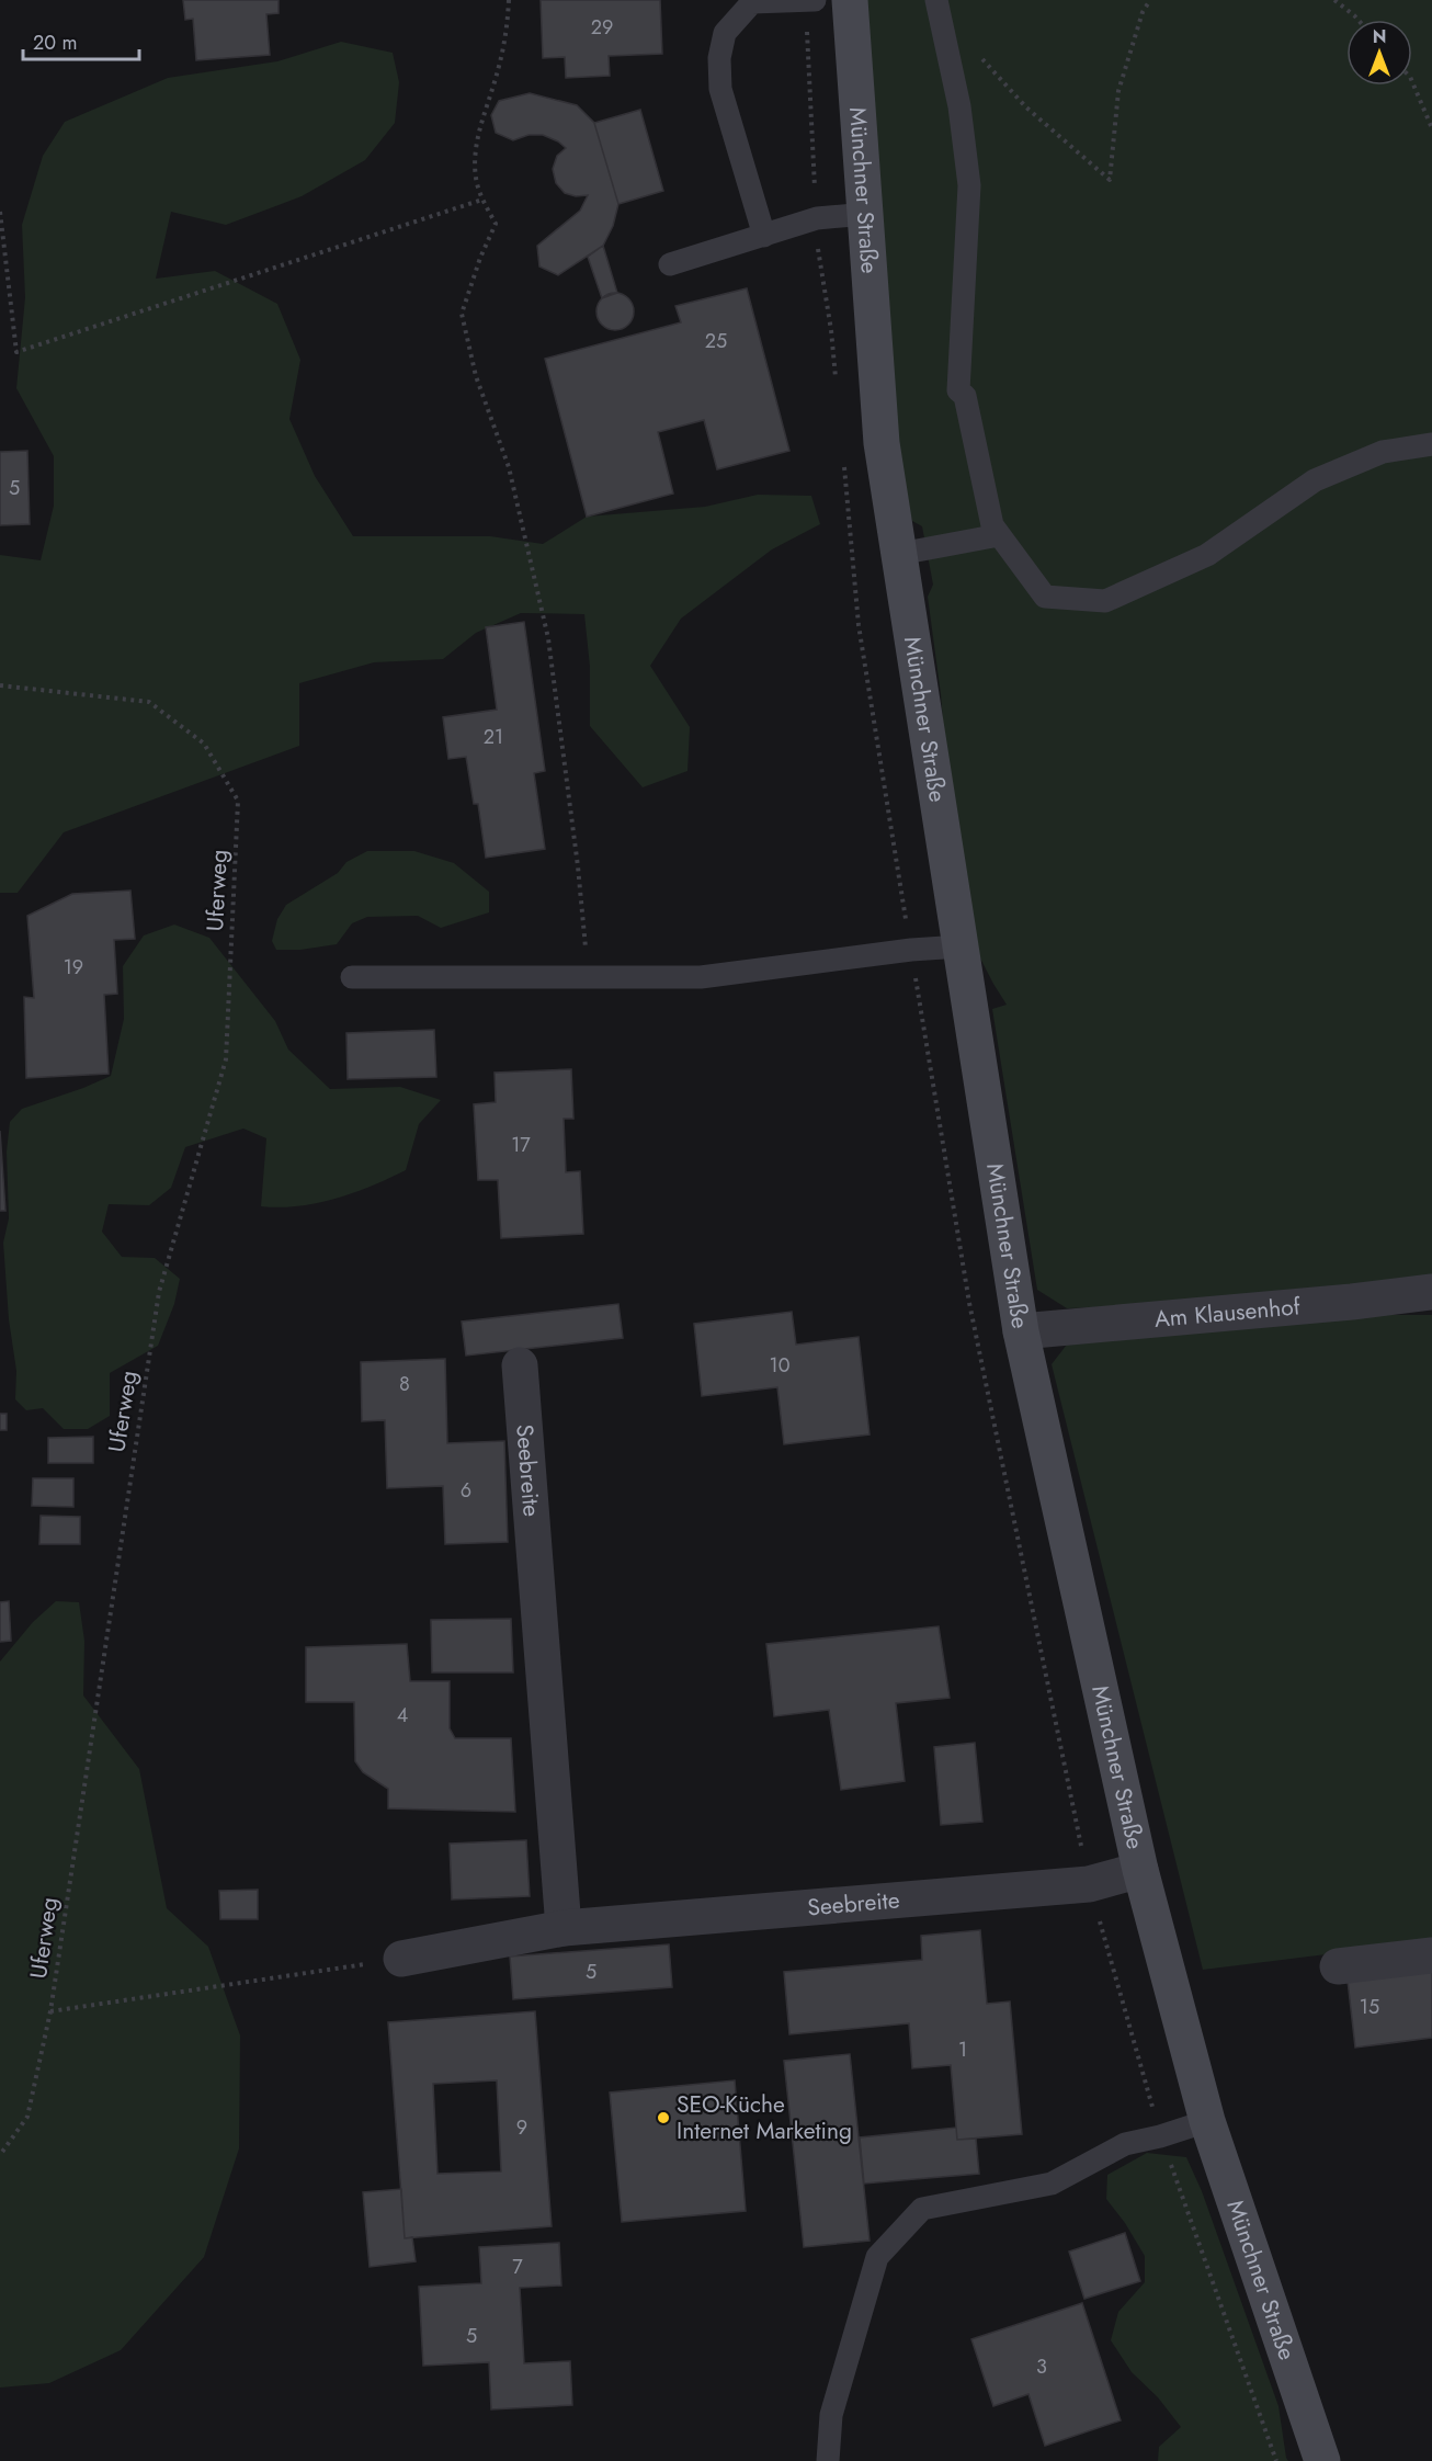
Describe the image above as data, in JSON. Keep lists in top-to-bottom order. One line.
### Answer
{"streets":{"main road":["Münchner Straße"],"street":["Am Klausenhof","Seebreite"],"path":["Uferweg"]},"crossings":[["Münchner Straße","Am Klausenhof"],["Münchner Straße","Seebreite"]],"places":["SEO-Küche Internet Marketing"],"house_numbers":["29","25","5","21","19","17","10","8","6","4","5","15","1","9","7","5","3"],"scale_bar":"20 m","north":"top"}
